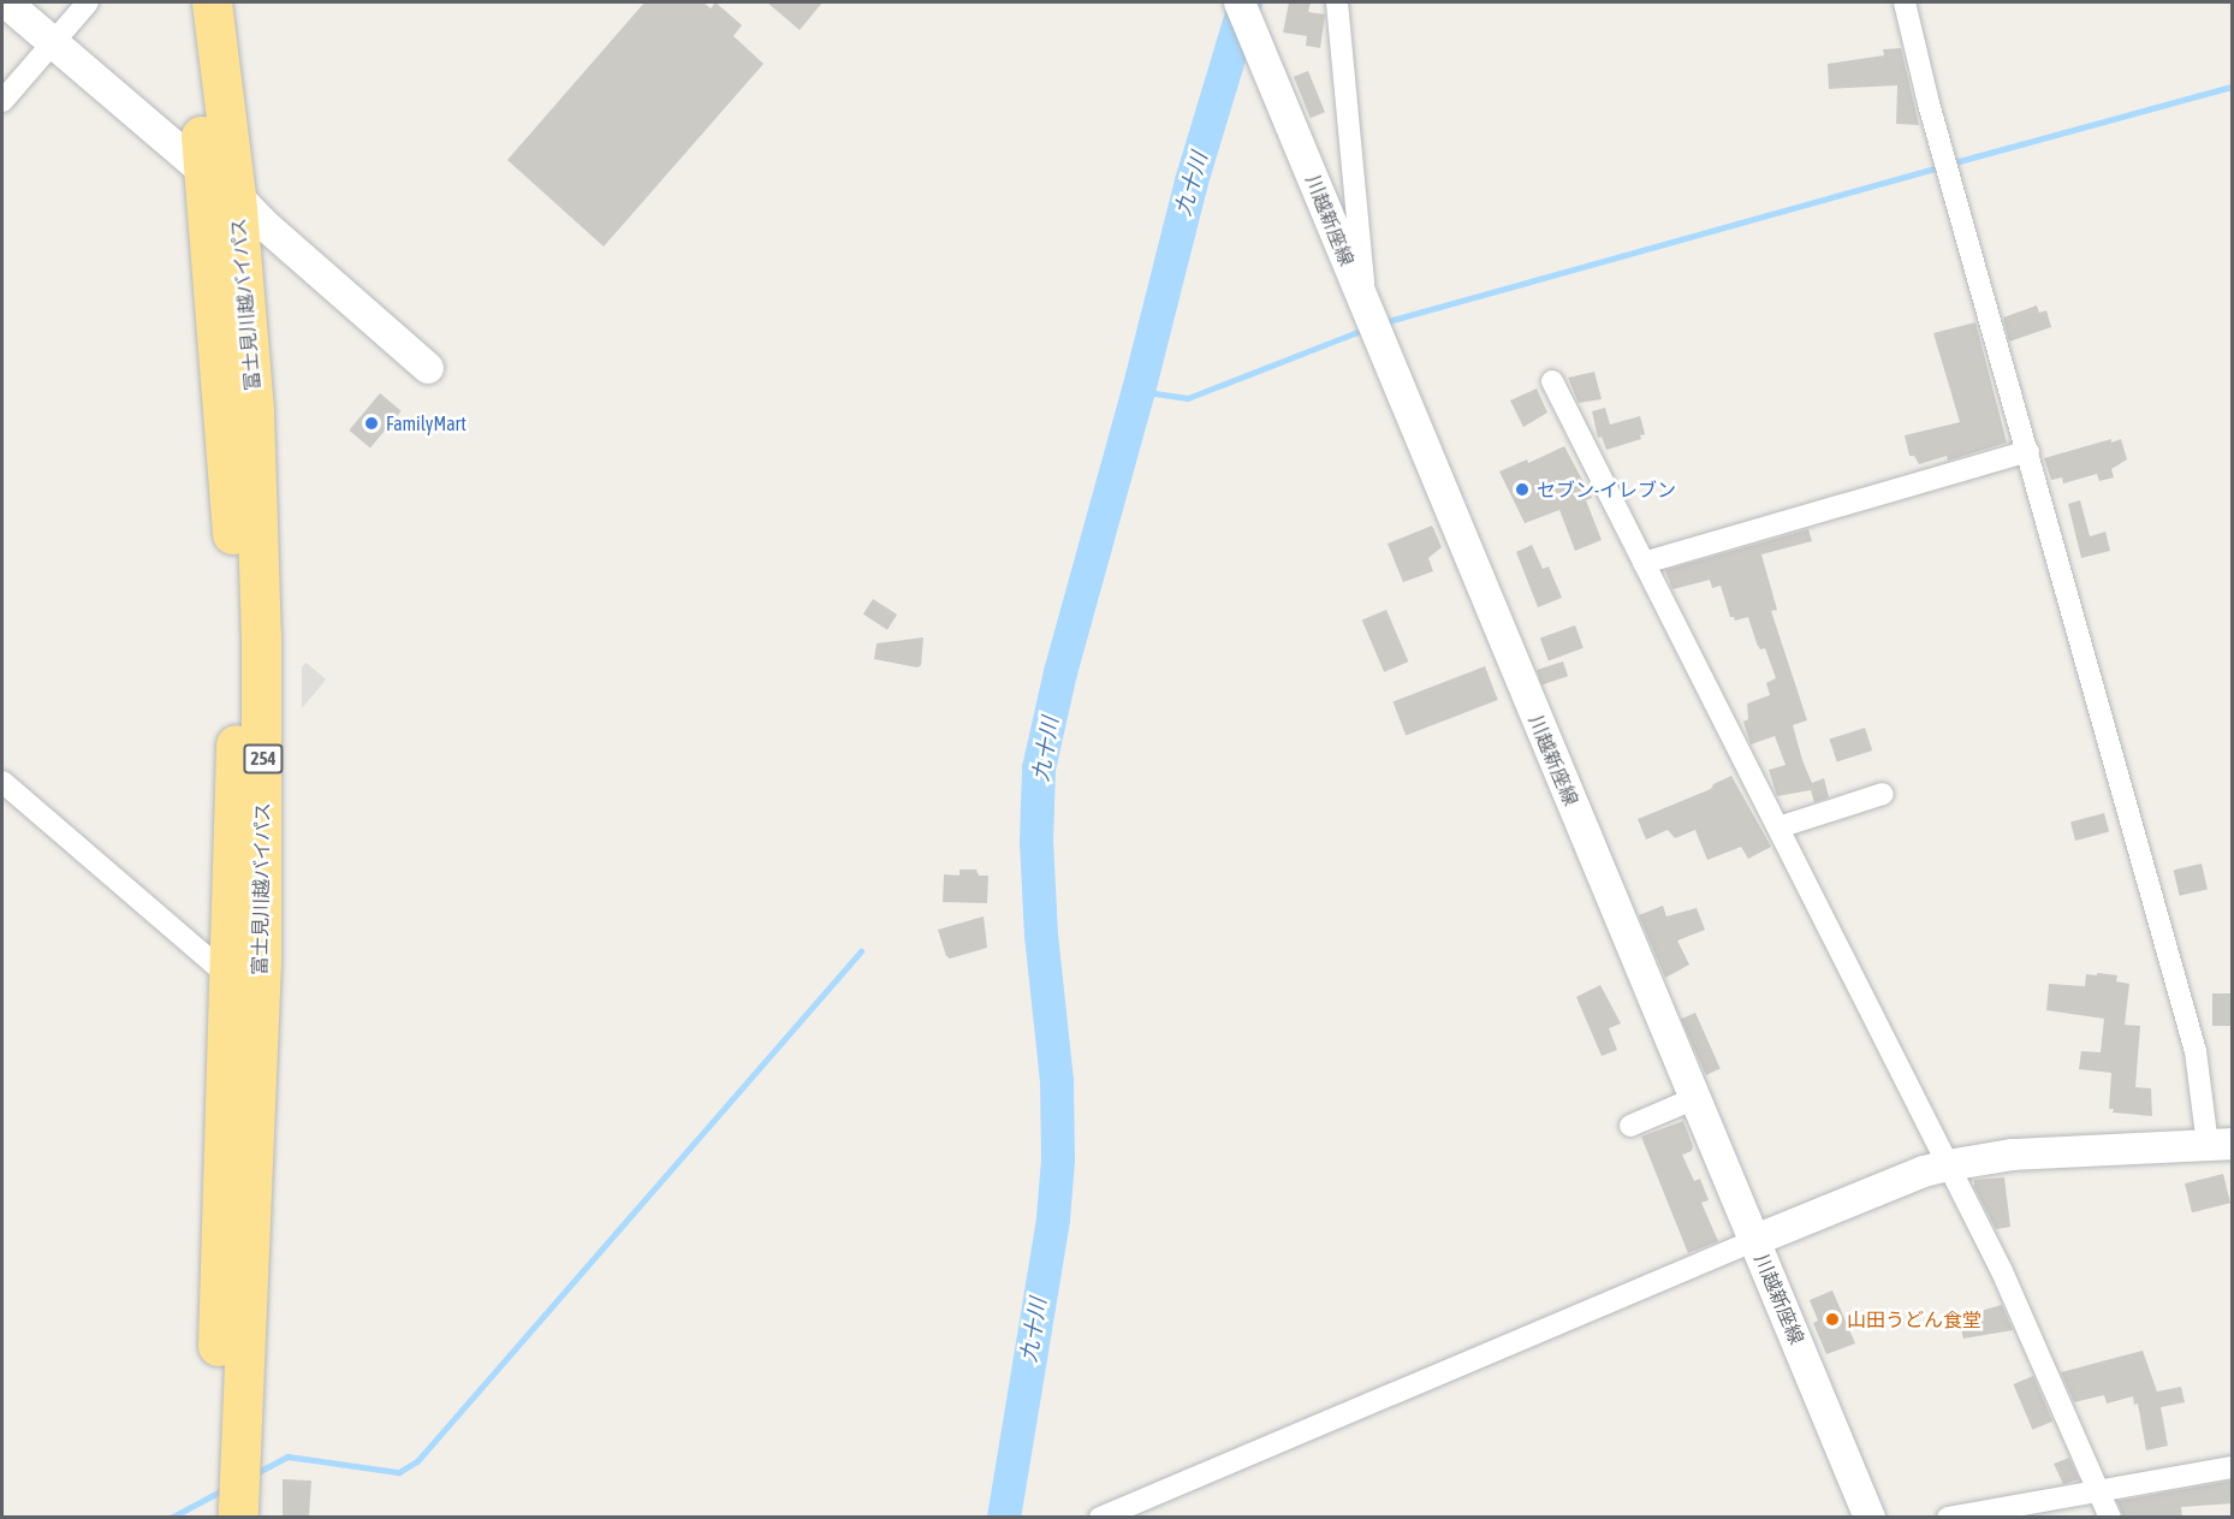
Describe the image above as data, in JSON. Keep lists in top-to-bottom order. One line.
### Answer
{"streets":{"highway":["富士見川越バイパス","254"],"main road":["川越新座線"]},"water":["九十川"],"places":["FamilyMart","セブン-イレブン","山田うどん食堂"]}
